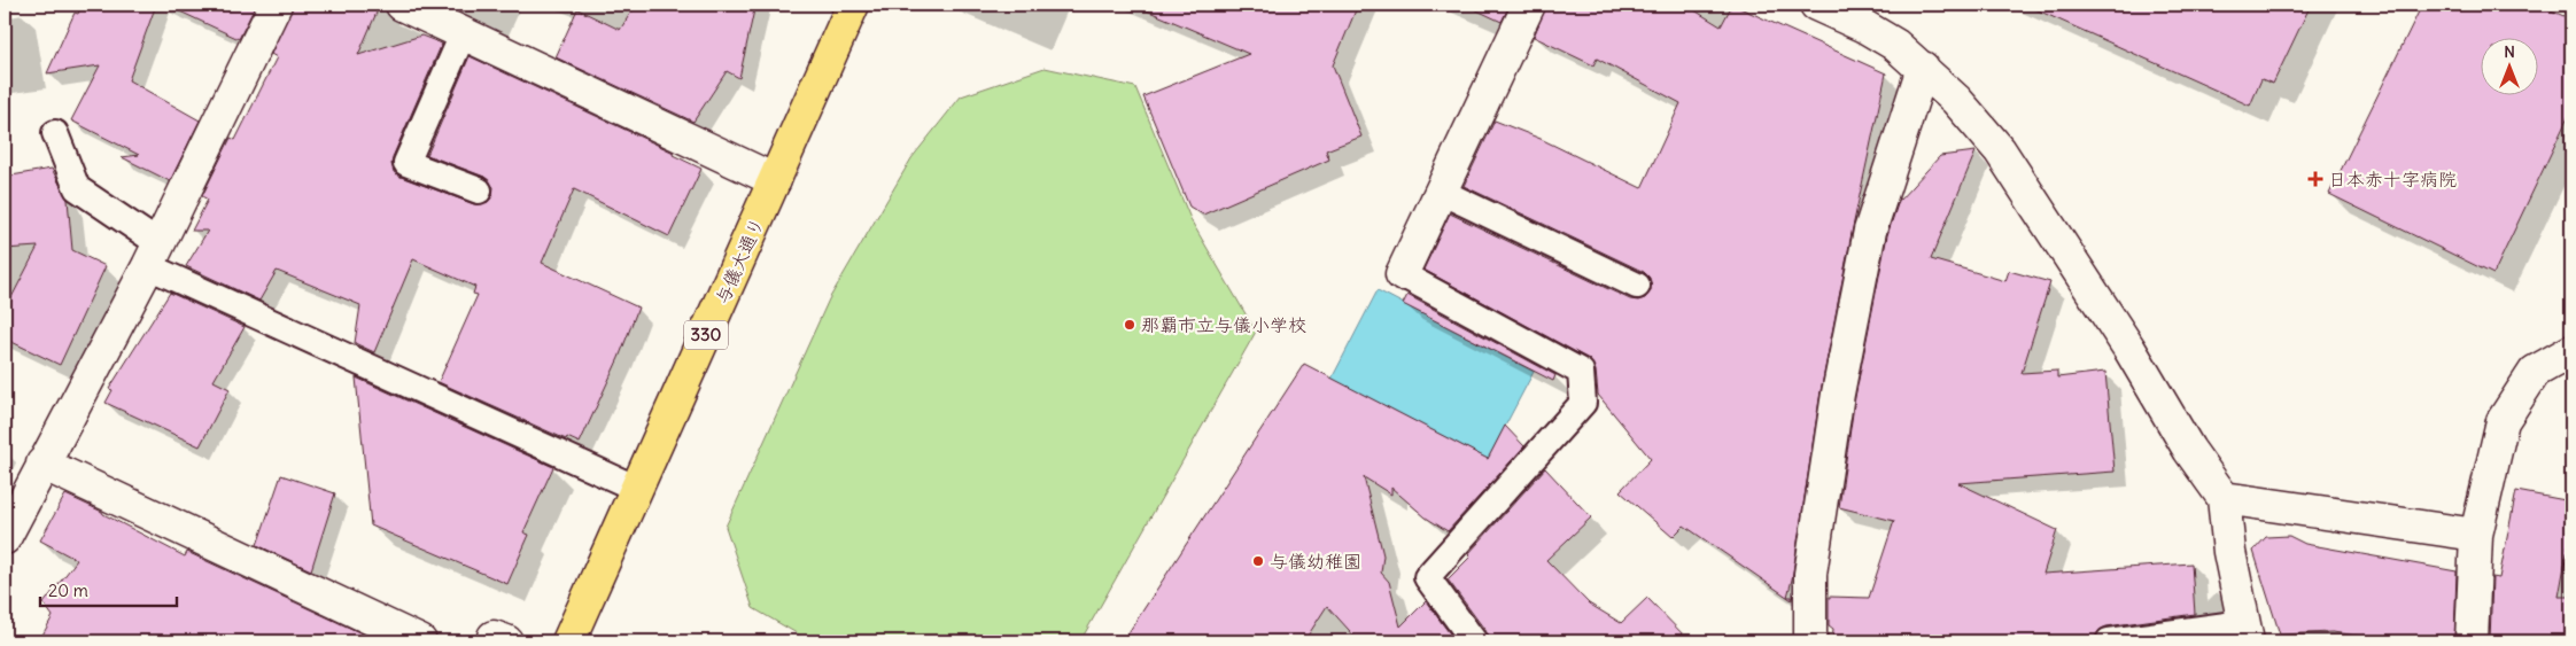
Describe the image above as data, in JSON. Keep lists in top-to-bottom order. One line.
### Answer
{"streets":{"highway":["与儀大通り","330"]},"places":{"health":["日本赤十字病院"],"other":["那覇市立与儀小学校","与儀幼稚園"]},"scale_bar":"20 m","north":"top"}
